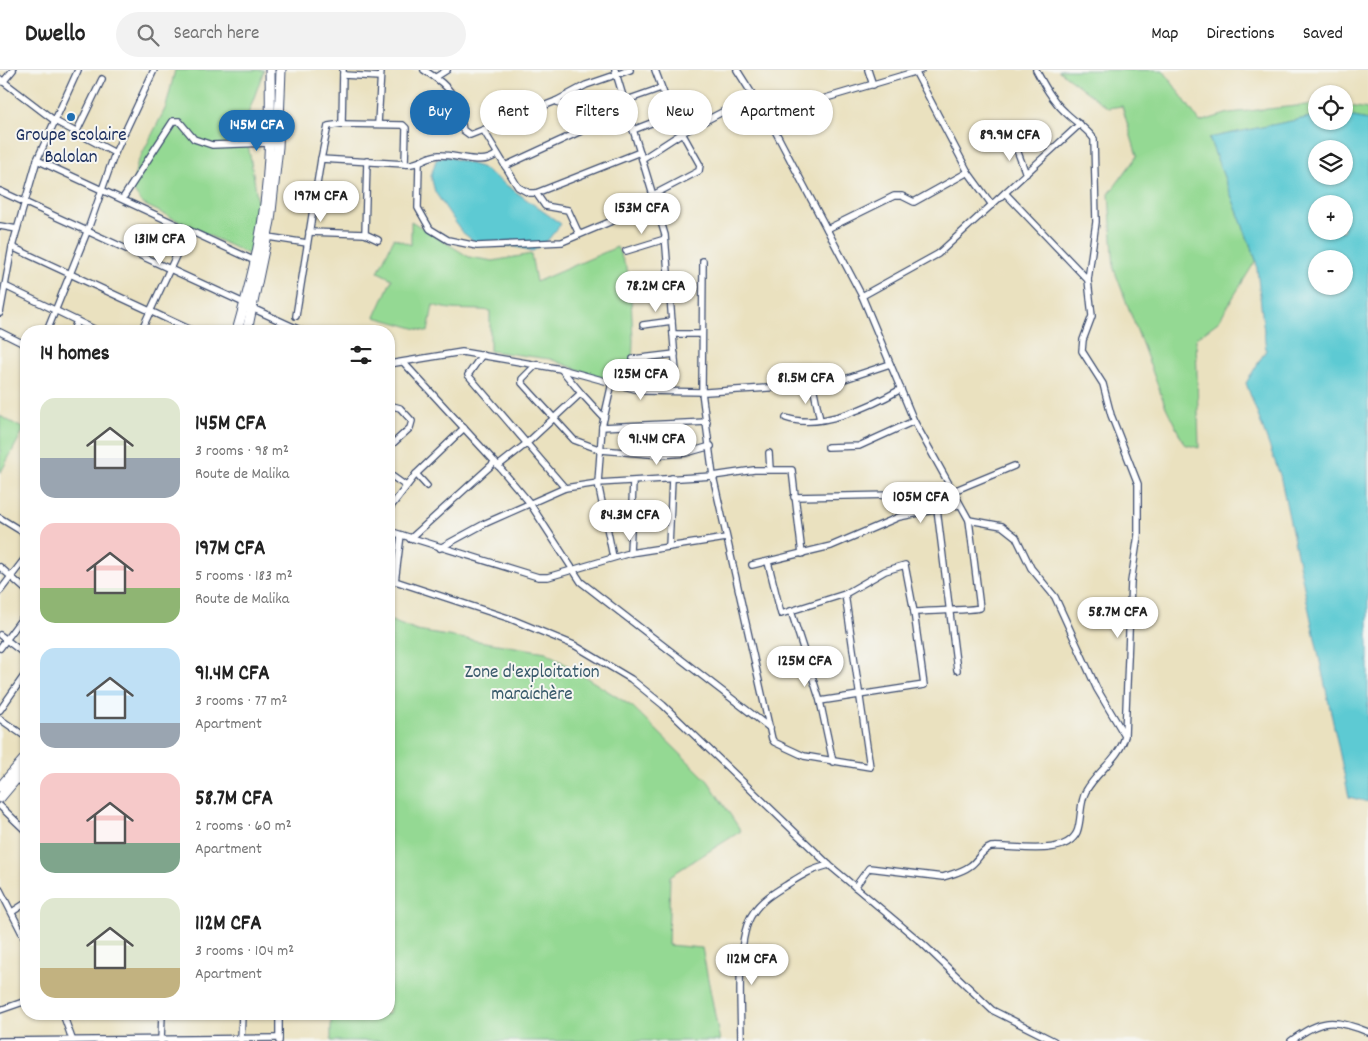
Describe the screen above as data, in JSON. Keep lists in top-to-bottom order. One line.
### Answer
{"parks":["Zone d'exploitation maraichère"],"places":["Groupe scolaire Balolan"],"page":{"header":"Dwello","search":"Search here","nav":["Map","Directions","Saved"],"map_buttons":["+","−"],"chip":["Buy","Rent","Filters","New","Apartment"],"price":["145M CFA","89.9M CFA","197M CFA","153M CFA","131M CFA","78.2M CFA","125M CFA","81.5M CFA","91.4M CFA","105M CFA","84.3M CFA","58.7M CFA","125M CFA","112M CFA"],"heading":"14 homes","list":[{"name":"145M CFA","note":"3 rooms · 98 m² · Route de Malika"},{"name":"197M CFA","note":"5 rooms · 183 m² · Route de Malika"},{"name":"91.4M CFA","note":"3 rooms · 77 m² · Apartment"},{"name":"58.7M CFA","note":"2 rooms · 60 m² · Apartment"},{"name":"112M CFA","note":"3 rooms · 104 m² · Apartment"}]}}
